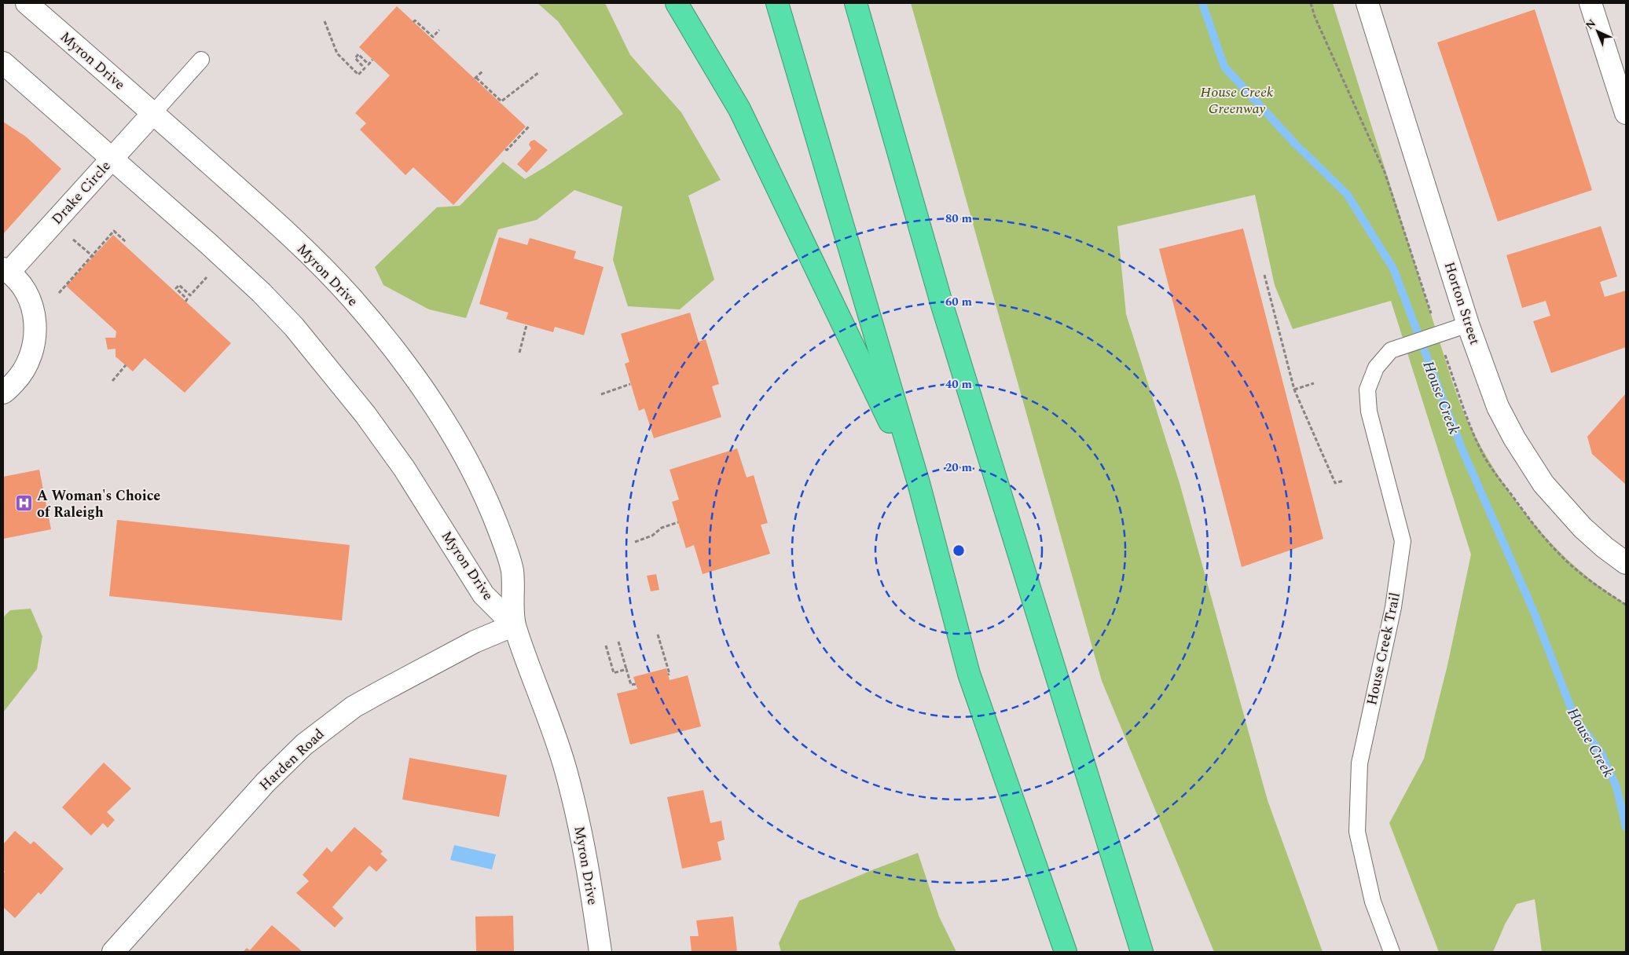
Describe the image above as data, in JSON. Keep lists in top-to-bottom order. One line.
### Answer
{"streets":{"street":["Myron Drive","Drake Circle","Horton Street","Harden Road"],"lane":["House Creek Trail"]},"crossings":[["Myron Drive","Drake Circle"],["Myron Drive","Harden Road"],["Horton Street","House Creek Trail"]],"water":["House Creek"],"parks":["House Creek Greenway"],"places":{"hospital":["A Woman's Choice of Raleigh"]},"north":"top left","rings":["80 m","60 m","40 m","20 m"]}
